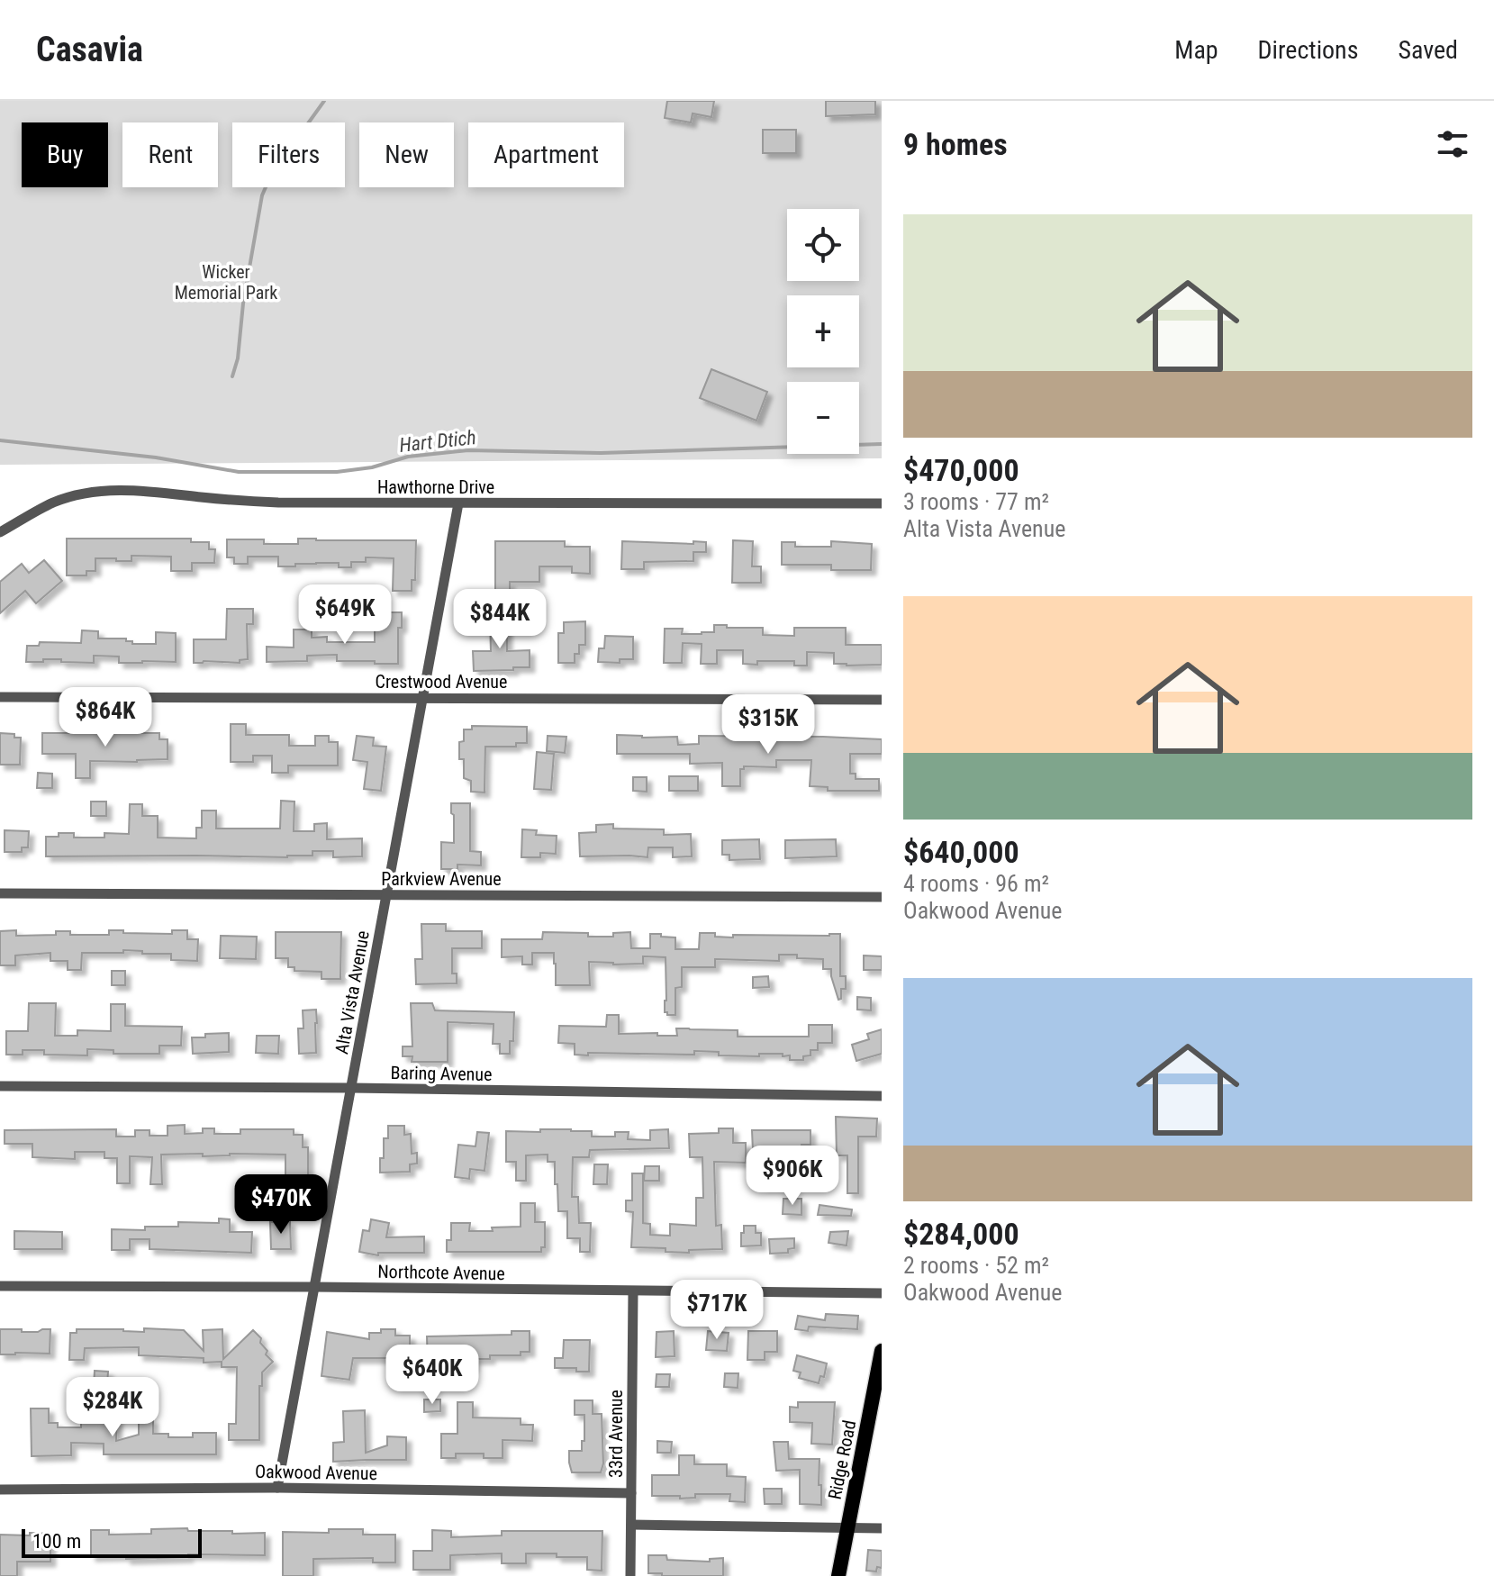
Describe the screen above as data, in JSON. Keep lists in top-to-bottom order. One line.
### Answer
{"streets":{"main road":["Ridge Road"],"street":["Hawthorne Drive","Crestwood Avenue","Parkview Avenue","Alta Vista Avenue","Baring Avenue","Northcote Avenue","33rd Avenue","Oakwood Avenue"]},"crossings":[["Hawthorne Drive","Alta Vista Avenue"],["Crestwood Avenue","Alta Vista Avenue"],["Parkview Avenue","Alta Vista Avenue"],["Alta Vista Avenue","Baring Avenue"],["Alta Vista Avenue","Northcote Avenue"],["Alta Vista Avenue","Oakwood Avenue"],["Northcote Avenue","33rd Avenue"],["33rd Avenue","Oakwood Avenue"]],"water":["Hart Dtich"],"parks":["Wicker Memorial Park"],"scale_bar":"100 m","page":{"header":"Casavia","nav":["Map","Directions","Saved"],"heading":"9 homes","chip":["Buy","Rent","Filters","New","Apartment"],"list":[{"name":"$470,000","note":"3 rooms · 77 m² · Alta Vista Avenue"},{"name":"$640,000","note":"4 rooms · 96 m² · Oakwood Avenue"},{"name":"$284,000","note":"2 rooms · 52 m² · Oakwood Avenue"}],"map_buttons":["+","−"],"price":["$649K","$844K","$864K","$315K","$906K","$470K","$717K","$640K","$284K"],"scale":"100 m"}}
